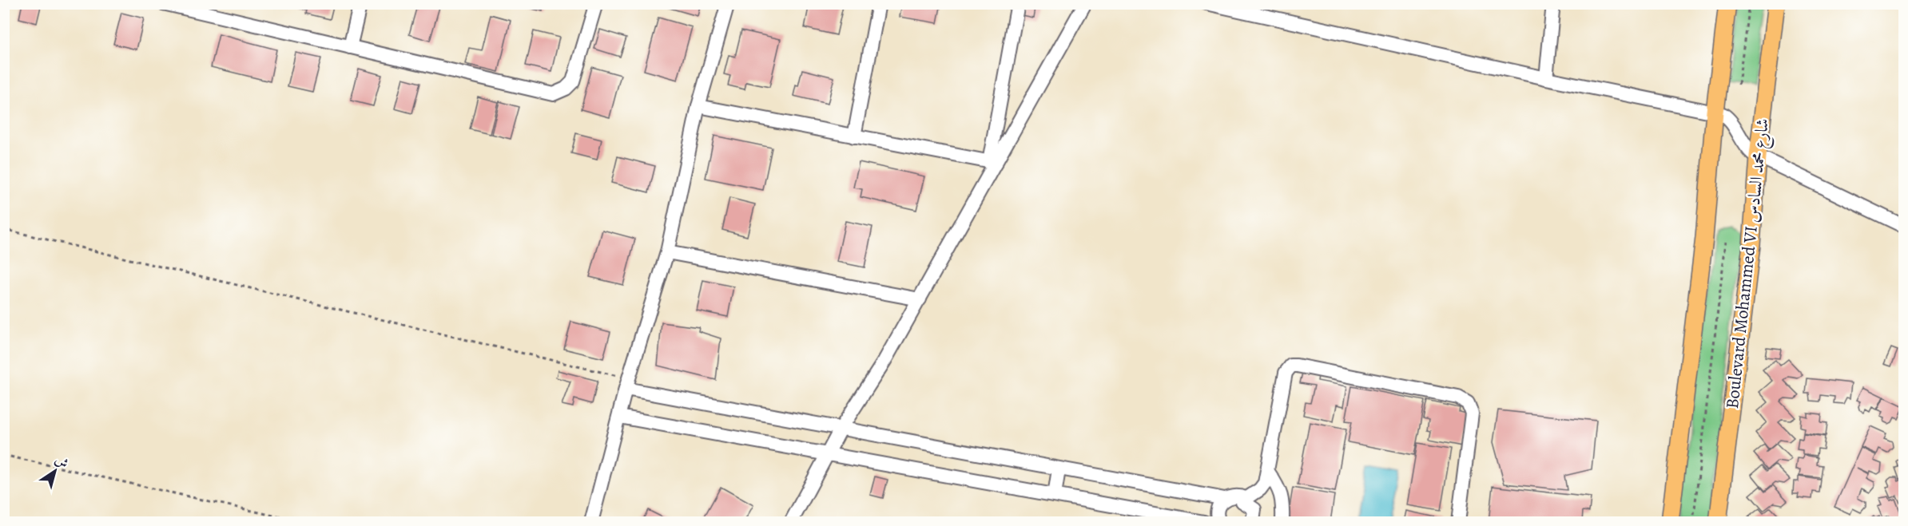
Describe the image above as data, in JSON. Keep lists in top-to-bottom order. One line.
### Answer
{"streets":{"main road":["Boulevard Mohammed VI شارع محمد السادس"]},"north":"top right"}
